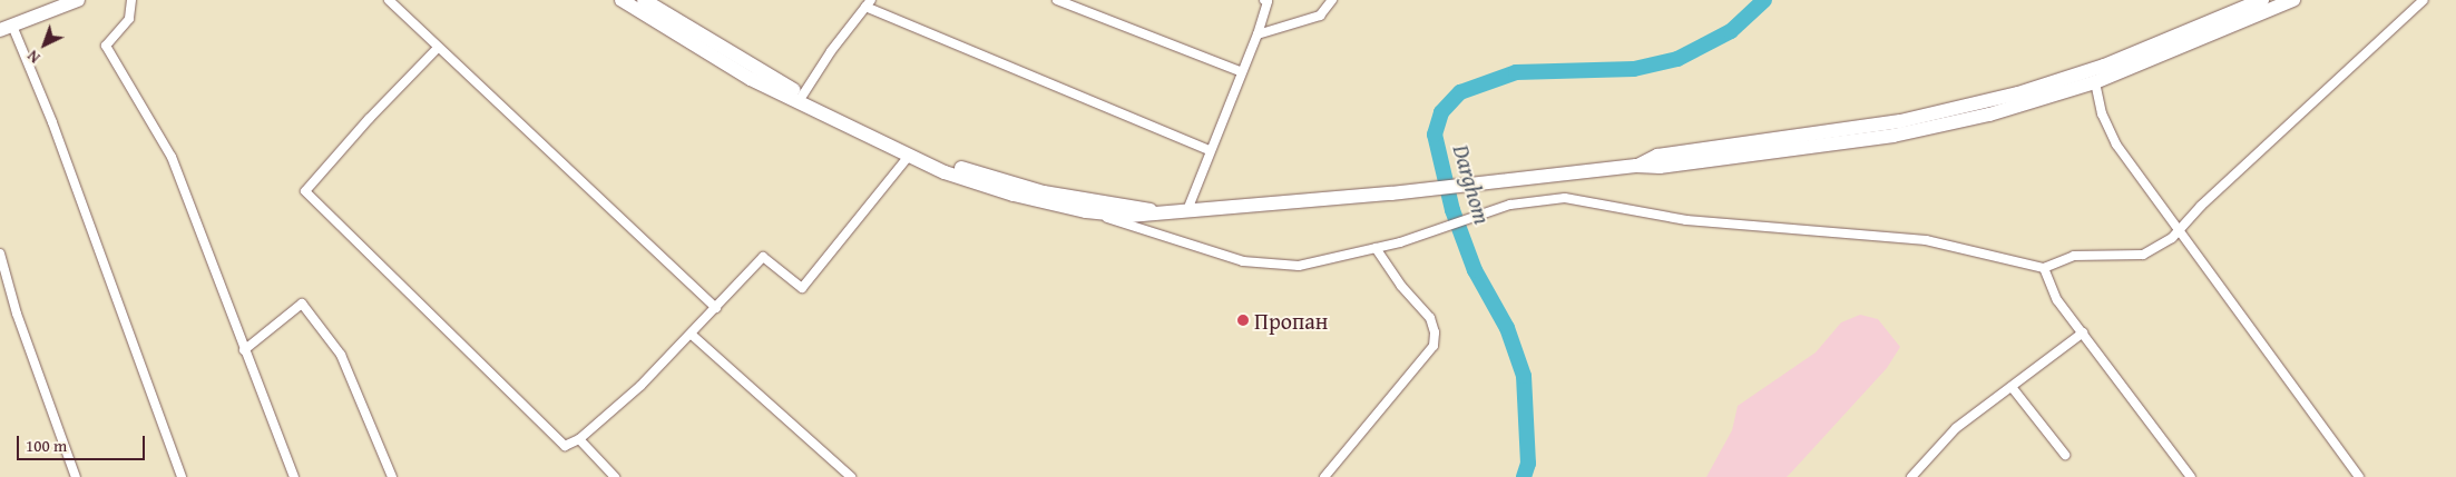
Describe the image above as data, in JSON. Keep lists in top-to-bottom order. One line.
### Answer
{"water":["Darghоm"],"places":["Пропан"],"scale_bar":"100 m","north":"bottom left"}
